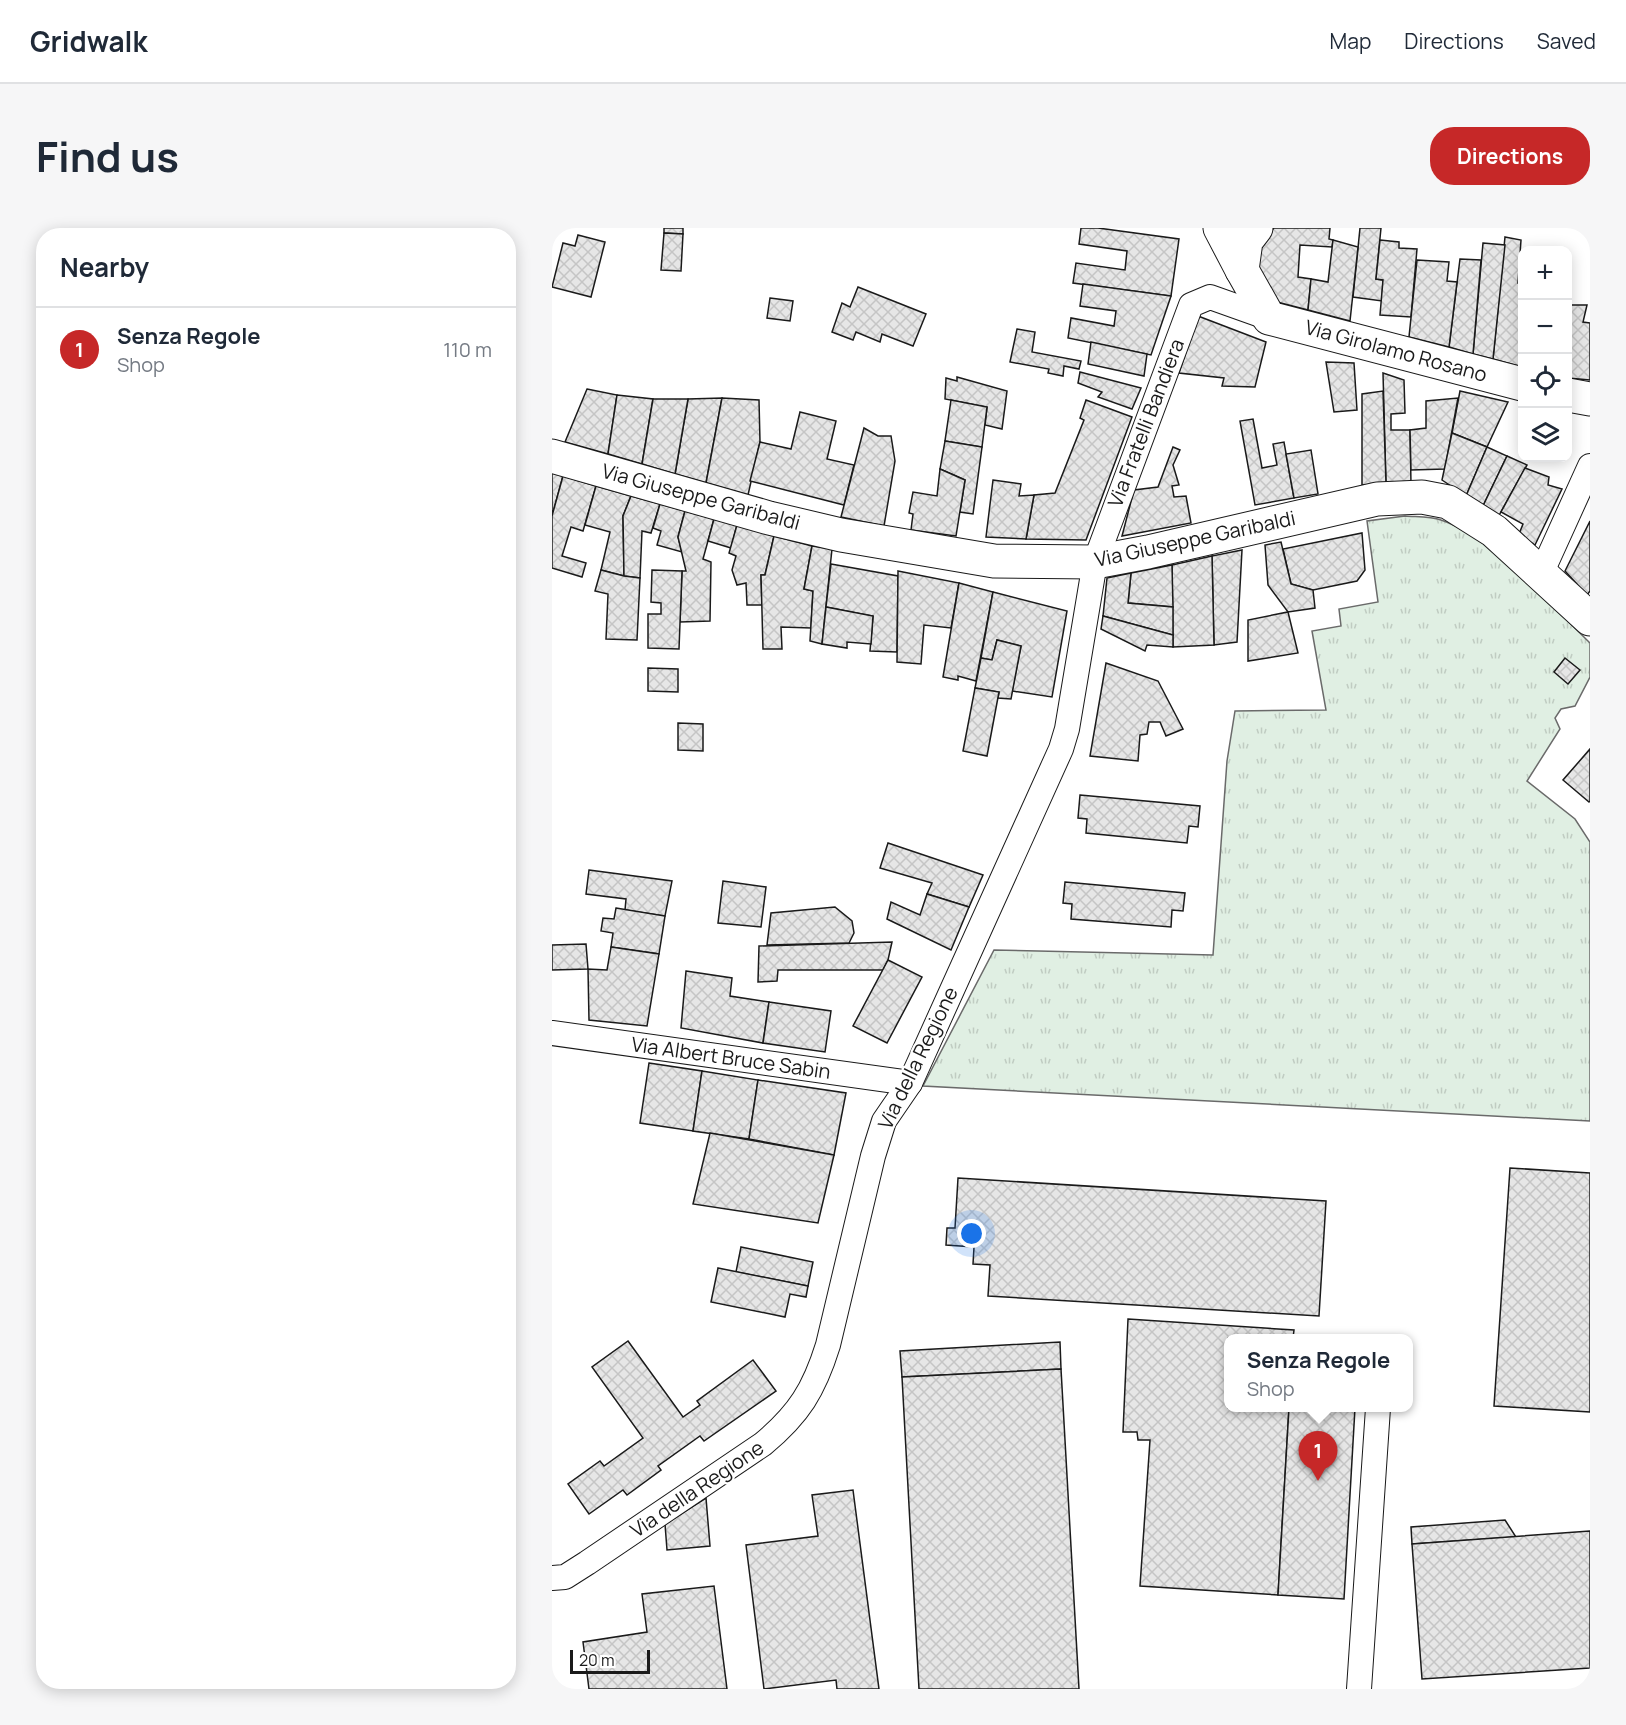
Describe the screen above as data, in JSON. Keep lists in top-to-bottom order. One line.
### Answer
{"streets":{"main road":["Via Girolamo Rosano","Via Giuseppe Garibaldi"],"street":["Via Fratelli Bandiera","Via Albert Bruce Sabin","Via della Regione"]},"crossings":[["Via Girolamo Rosano","Via Fratelli Bandiera"],["Via Fratelli Bandiera","Via Giuseppe Garibaldi"],["Via Fratelli Bandiera","Via della Regione"],["Via Giuseppe Garibaldi","Via della Regione"],["Via Albert Bruce Sabin","Via della Regione"]],"scale_bar":"20 m","page":{"header":"Gridwalk","nav":["Map","Directions","Saved"],"title":"Find us","buttons":"Directions","heading":"Nearby","map_buttons":["+","−"],"list":[{"mark":"1","name":"Senza Regole","note":"Shop","value":"110 m"}],"popup":["Senza Regole","Shop"],"pins":"1","scale":"20 m"}}
